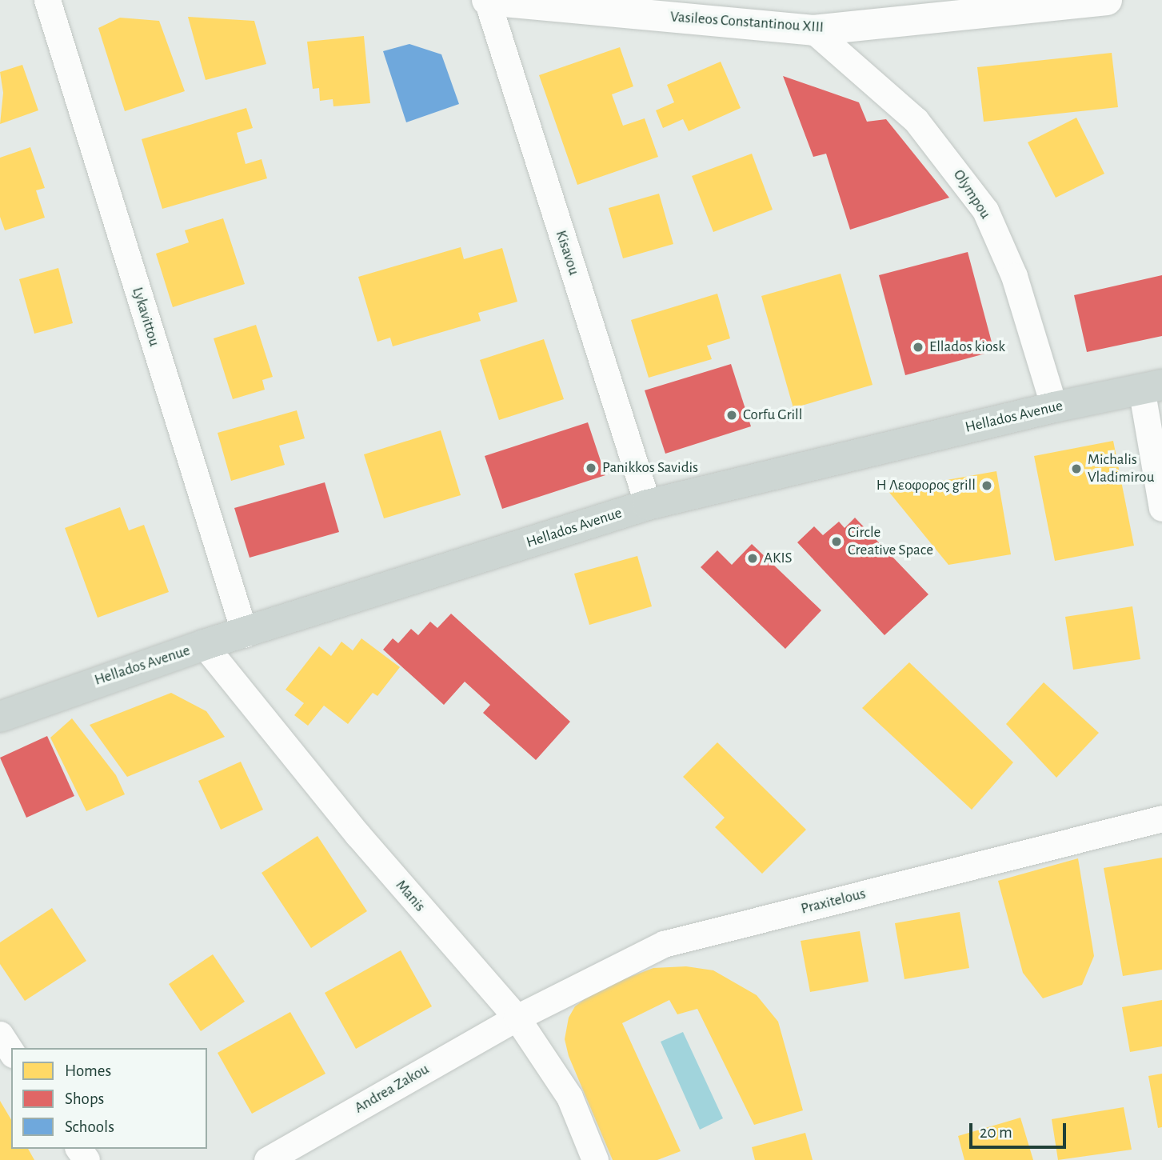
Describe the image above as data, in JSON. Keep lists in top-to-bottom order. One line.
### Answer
{"streets":{"main road":["Hellados Avenue"],"street":["Vasileos Constantinou XIII","Olympou","Kisavou","Lykavittou","Manis","Praxitelous","Andrea Zakou"]},"crossings":[["Vasileos Constantinou XIII","Olympou"],["Vasileos Constantinou XIII","Kisavou"],["Olympou","Hellados Avenue"],["Kisavou","Hellados Avenue"],["Lykavittou","Hellados Avenue"],["Hellados Avenue","Manis"],["Manis","Praxitelous"],["Manis","Andrea Zakou"],["Praxitelous","Andrea Zakou"]],"places":["Ellados kiosk","Corfu Grill","Panikkos Savidis","Michalis Vladimirou","Η Λεοφορος grill","Circle Creative Space","AKIS"],"legend":["Homes","Shops","Schools"],"scale_bar":"20 m"}
